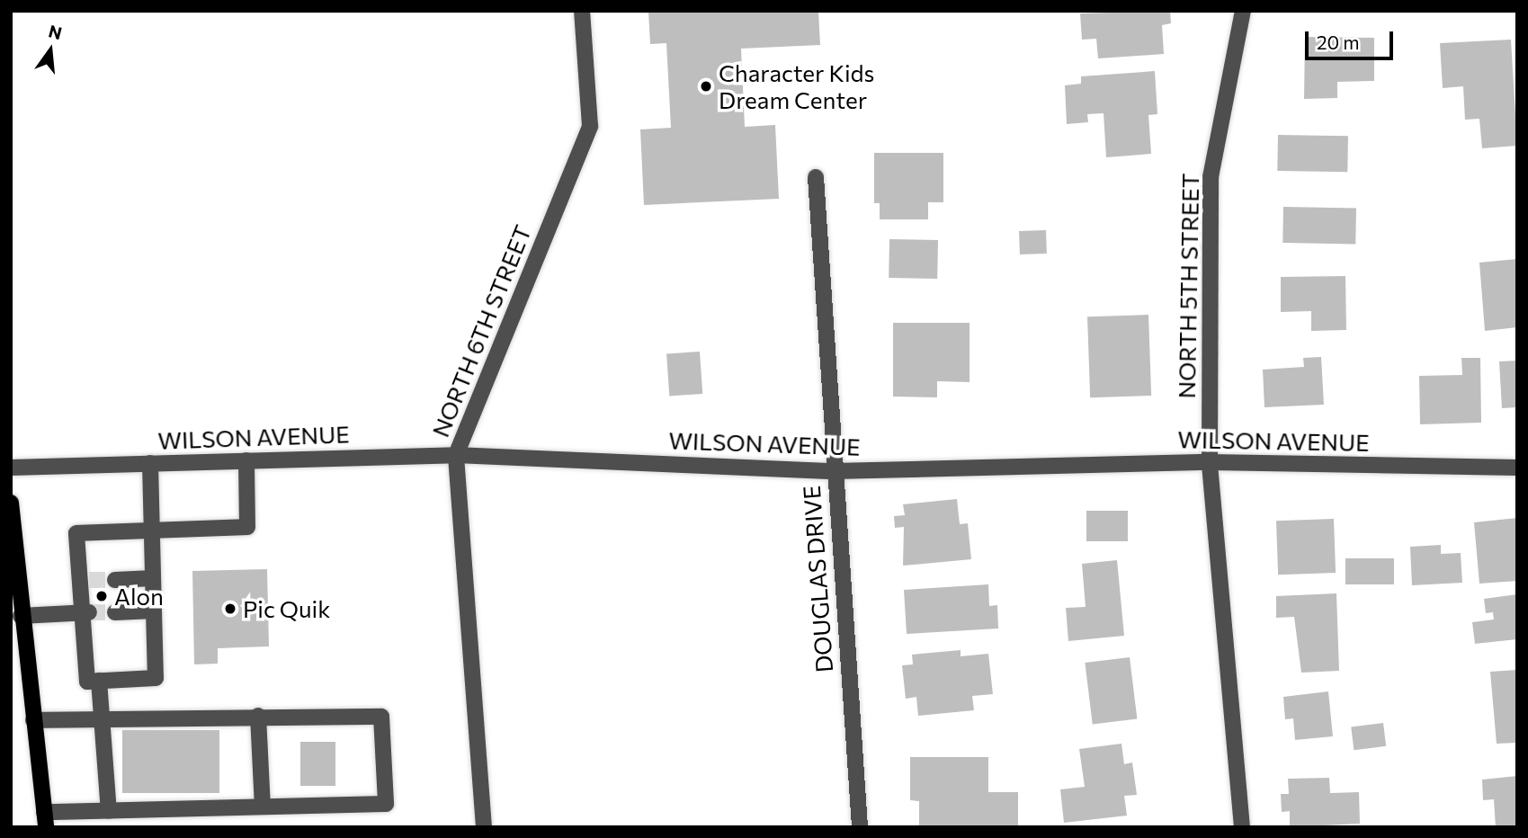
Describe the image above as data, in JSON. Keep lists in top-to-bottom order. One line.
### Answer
{"streets":{"street":["NORTH 5TH STREET","NORTH 6TH STREET","WILSON AVENUE","DOUGLAS DRIVE"]},"crossings":[["NORTH 5TH STREET","WILSON AVENUE"],["NORTH 6TH STREET","WILSON AVENUE"],["WILSON AVENUE","DOUGLAS DRIVE"]],"places":["Character Kids Dream Center","Alon","Pic Quik"],"scale_bar":"20 m","north":"top"}
